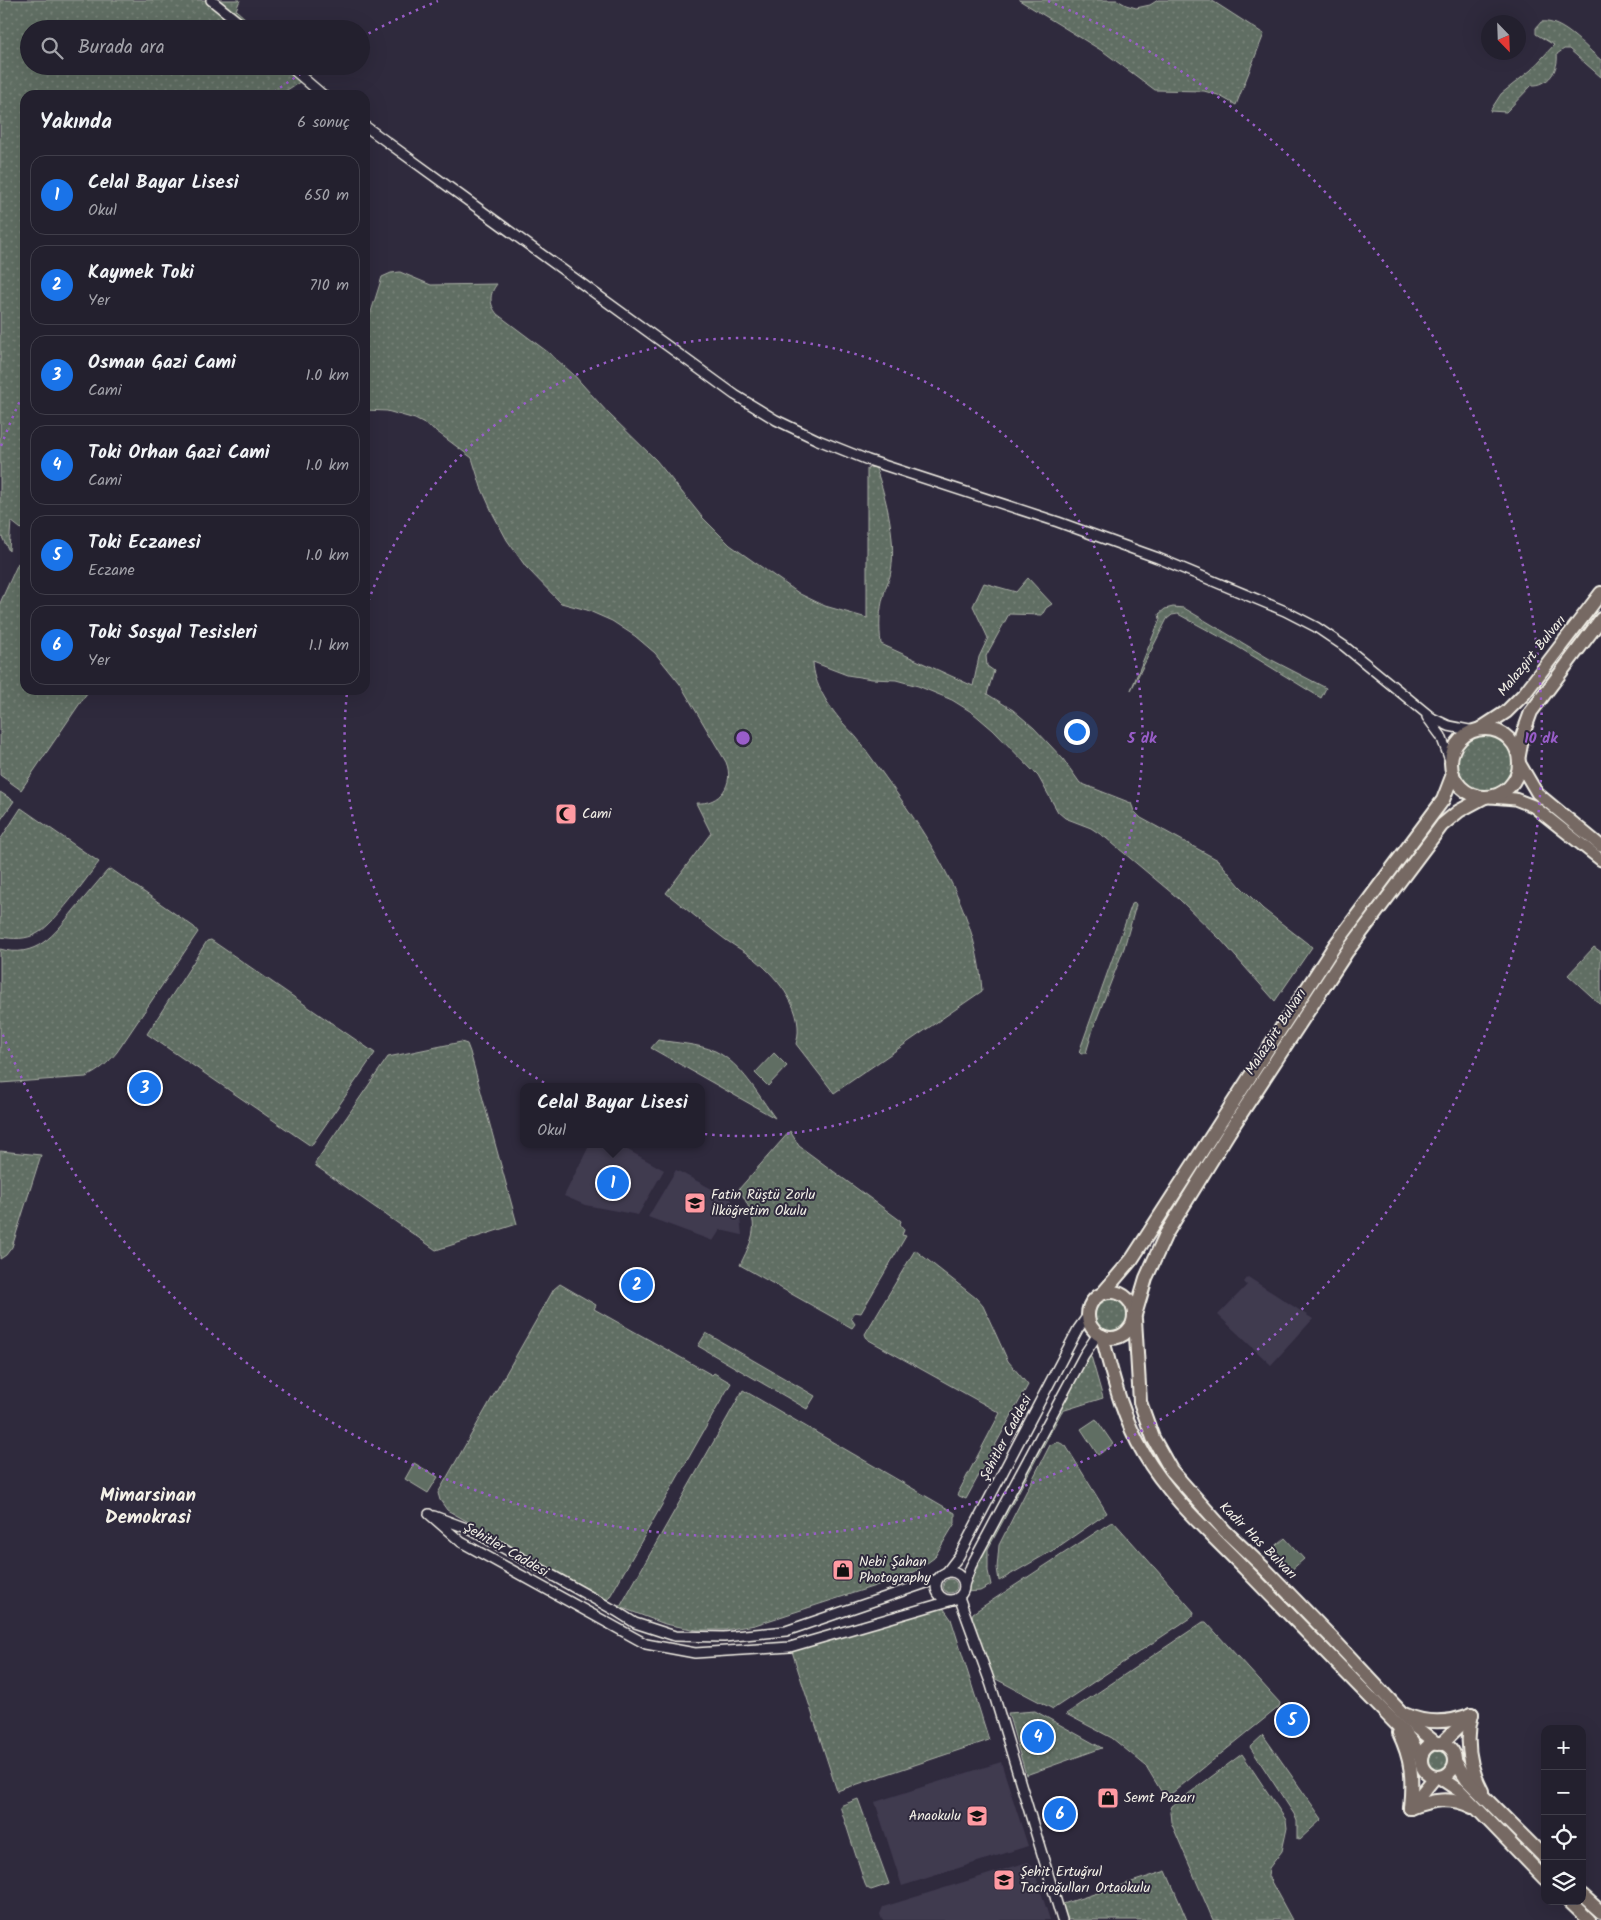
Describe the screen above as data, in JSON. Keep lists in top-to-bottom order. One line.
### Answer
{"streets":{"highway":["Malazgirt Bulvarı","Kadir Has Bulvarı"],"street":["Şehitler Caddesi"]},"crossings":[["Malazgirt Bulvarı","Şehitler Caddesi"],["Malazgirt Bulvarı","Kadir Has Bulvarı"],["Şehitler Caddesi","Kadir Has Bulvarı"]],"districts":["Mimarsinan Demokrasi"],"places":{"mosque":["Cami"],"school or university":["Fatin Rüştü Zorlu İlköğretim Okulu","Anaokulu","Şehit Ertuğrul Taciroğulları Ortaokulu"],"shop":["Nebi Şahan Photography","Semt Pazarı"]},"north":"bottom right","page":{"search":"Burada ara","heading":["Yakında","6 sonuç"],"list":[{"mark":"1","name":"Celal Bayar Lisesi","note":"Okul","value":"650 m"},{"mark":"2","name":"Kaymek Toki","note":"Yer","value":"710 m"},{"mark":"3","name":"Osman Gazi Cami","note":"Cami","value":"1.0 km"},{"mark":"4","name":"Toki Orhan Gazi Cami","note":"Cami","value":"1.0 km"},{"mark":"5","name":"Toki Eczanesi","note":"Eczane","value":"1.0 km"},{"mark":"6","name":"Toki Sosyal Tesisleri","note":"Yer","value":"1.1 km"}],"pins":["3","1","2","5","4","6"],"popup":["Celal Bayar Lisesi","Okul"],"map_buttons":["+","−"]},"rings":["5 dk","10 dk"]}
